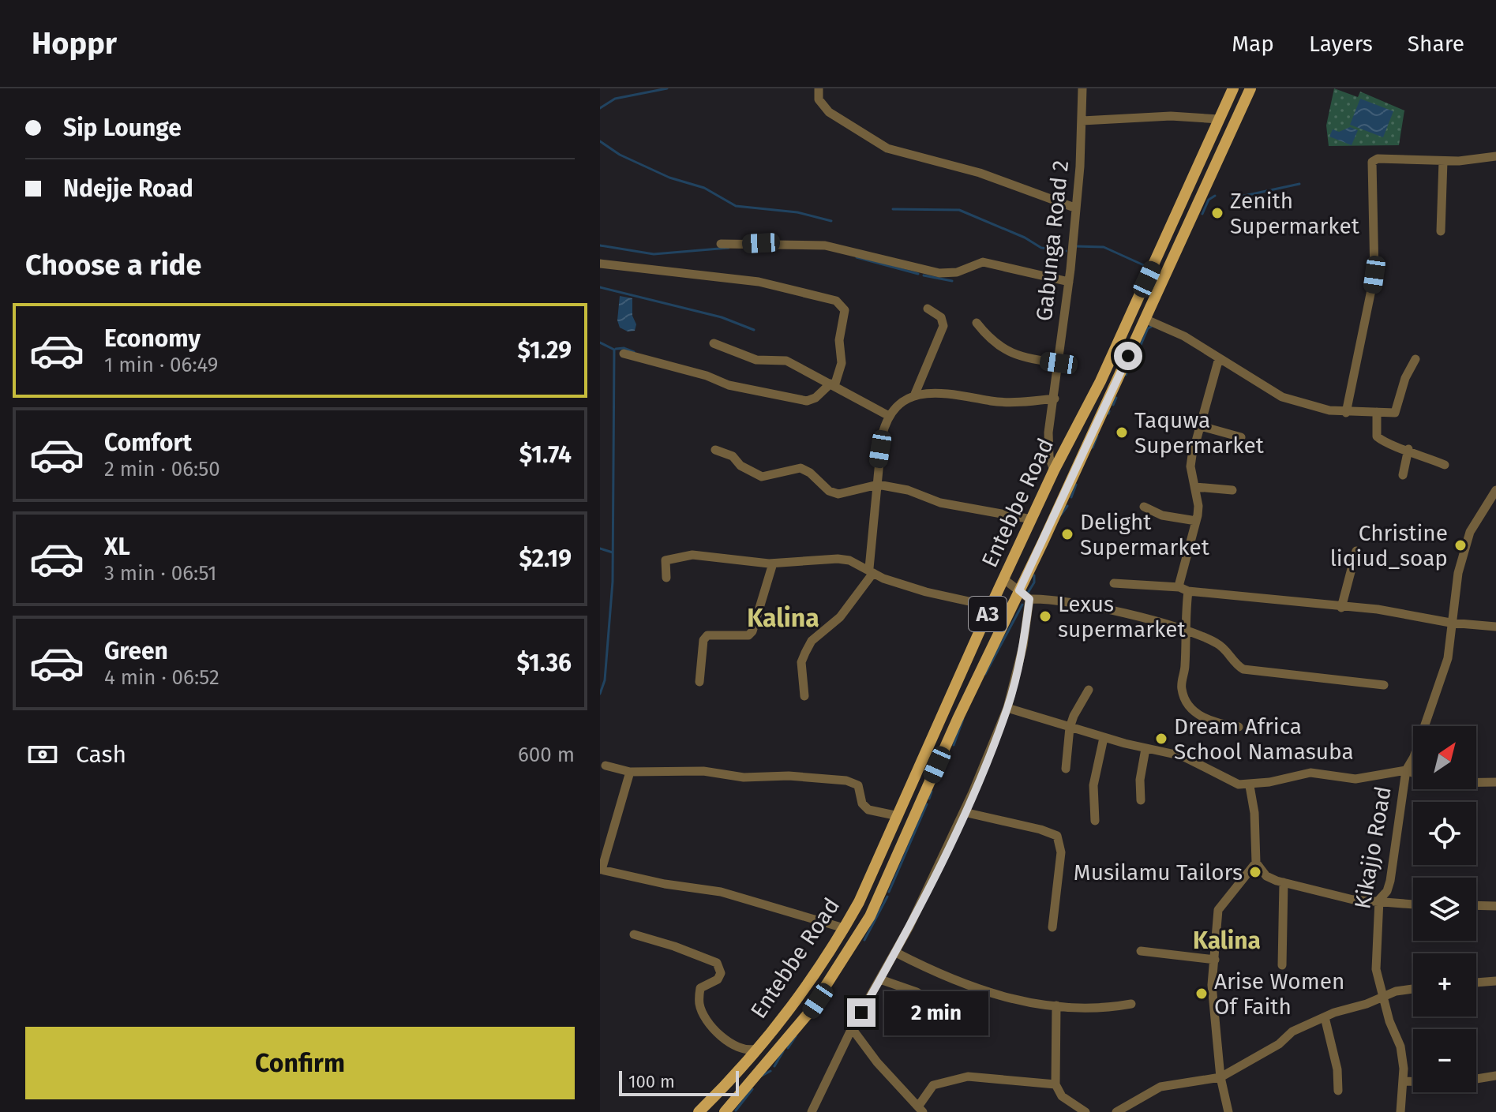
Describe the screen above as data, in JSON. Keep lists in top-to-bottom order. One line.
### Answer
{"streets":{"main road":["Entebbe Road","A3"],"street":["Gabunga Road 2","Kikajjo Road"]},"crossings":[["Gabunga Road 2","Entebbe Road"]],"districts":["Kalina","Kalina"],"places":["Zenith Supermarket","Taquwa Supermarket","Delight Supermarket","Christine liqiud_soap","Lexus supermarket","Dream Africa School Namasuba","Musilamu Tailors","Arise Women Of Faith"],"scale_bar":"100 m","north":"top right","page":{"header":"Hoppr","nav":["Map","Layers","Share"],"banner":["Sip Lounge","Ndejje Road"],"heading":"Choose a ride","list":[{"name":"Economy","note":"1 min · 06:49","value":"$1.29"},{"name":"Comfort","note":"2 min · 06:50","value":"$1.74"},{"name":"XL","note":"3 min · 06:51","value":"$2.19"},{"name":"Green","note":"4 min · 06:52","value":"$1.36"}],"pay":["Cash","600 m"],"map_buttons":["+","−"],"bubble":"2 min","buttons":"Confirm","scale":"100 m"}}
